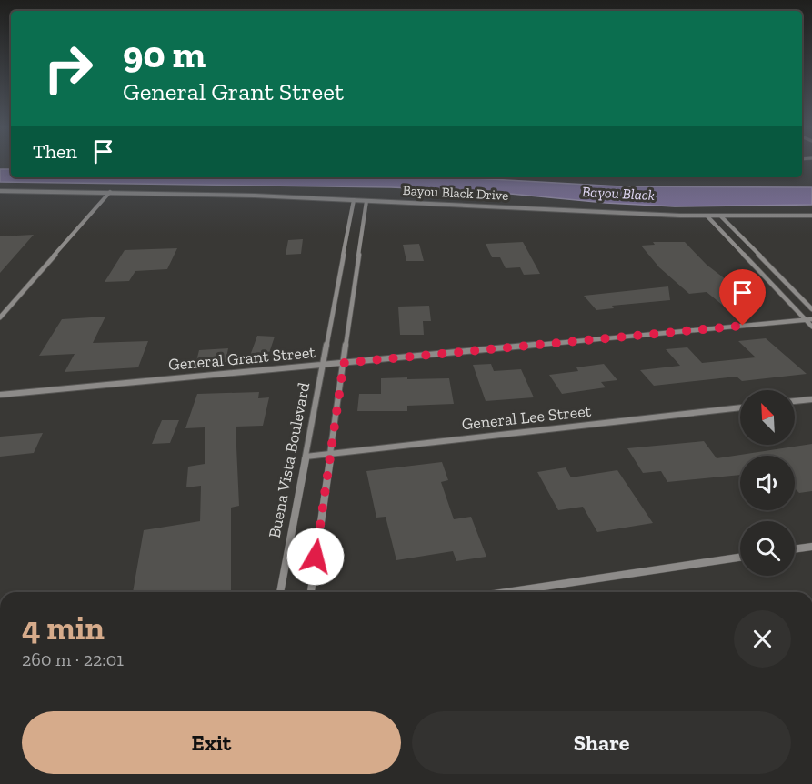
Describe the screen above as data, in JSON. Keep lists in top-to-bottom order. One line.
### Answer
{"streets":{"main road":["Bayou Black Drive"],"street":["General Grant Street","General Lee Street","Buena Vista Boulevard"]},"crossings":[["Bayou Black Drive","Buena Vista Boulevard"],["General Grant Street","Buena Vista Boulevard"],["General Lee Street","Buena Vista Boulevard"]],"water":["Bayou Black"],"north":"top left","page":{"turn":["90 m","General Grant Street"],"then":"Then","heading":["4 min","260 m · 22:01"],"buttons":["Exit","Share"]}}
